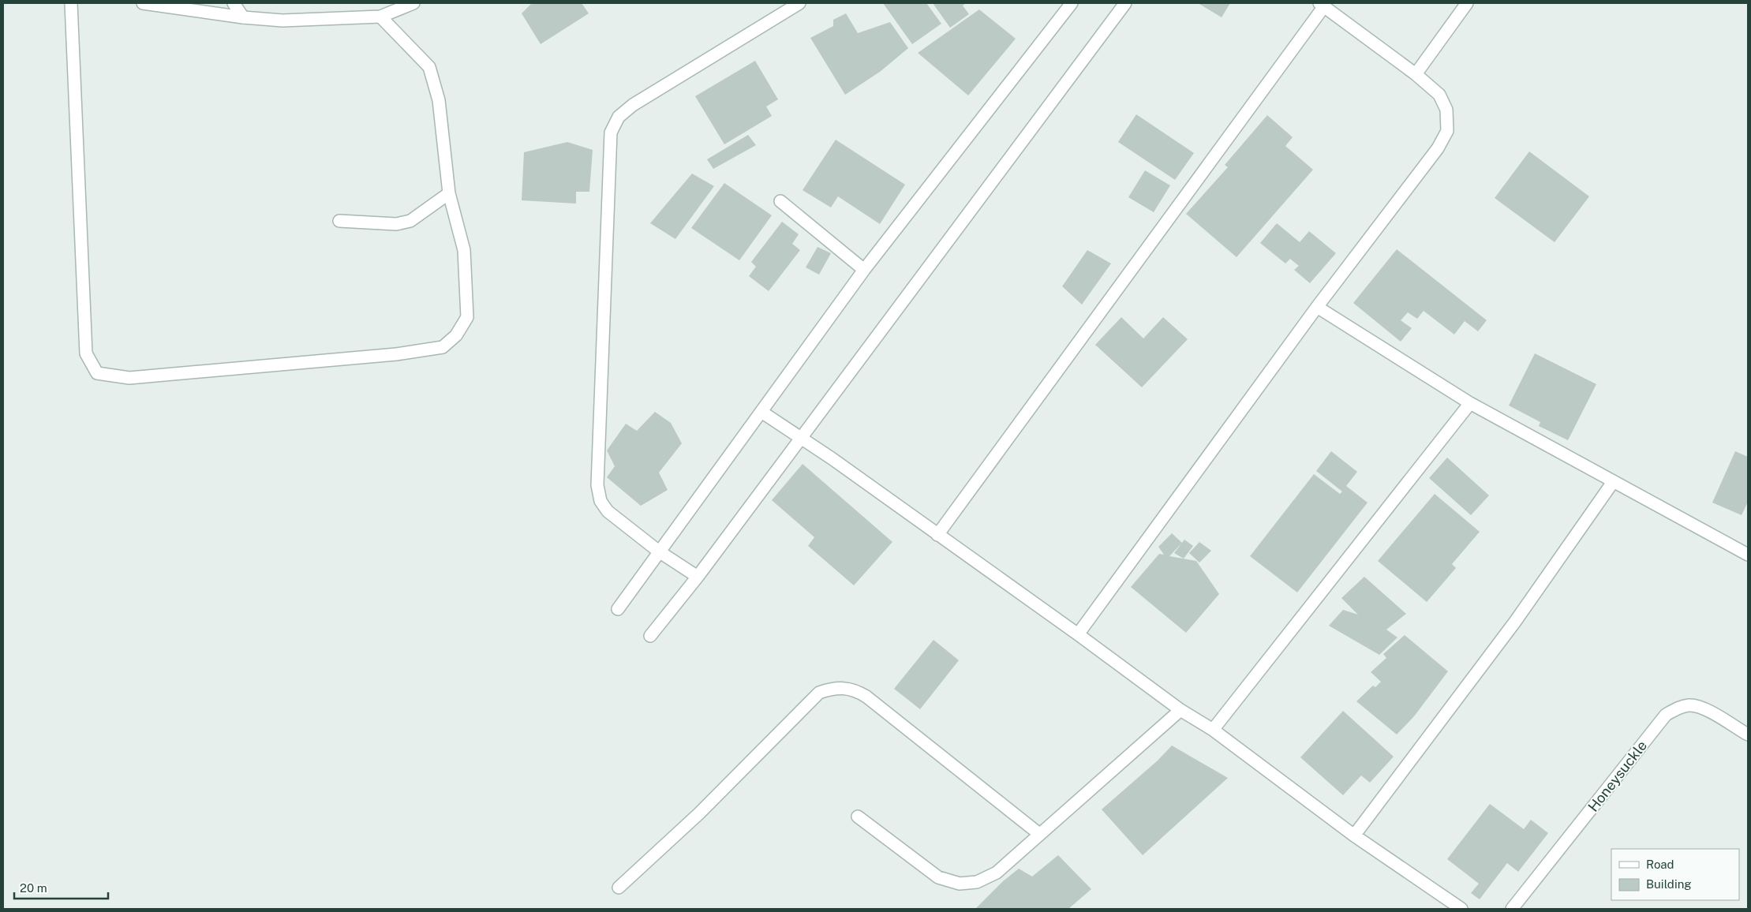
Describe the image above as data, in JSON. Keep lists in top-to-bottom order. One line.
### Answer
{"streets":{"street":["Honeysuckle"]},"legend":["Road","Building"],"scale_bar":"20 m"}
